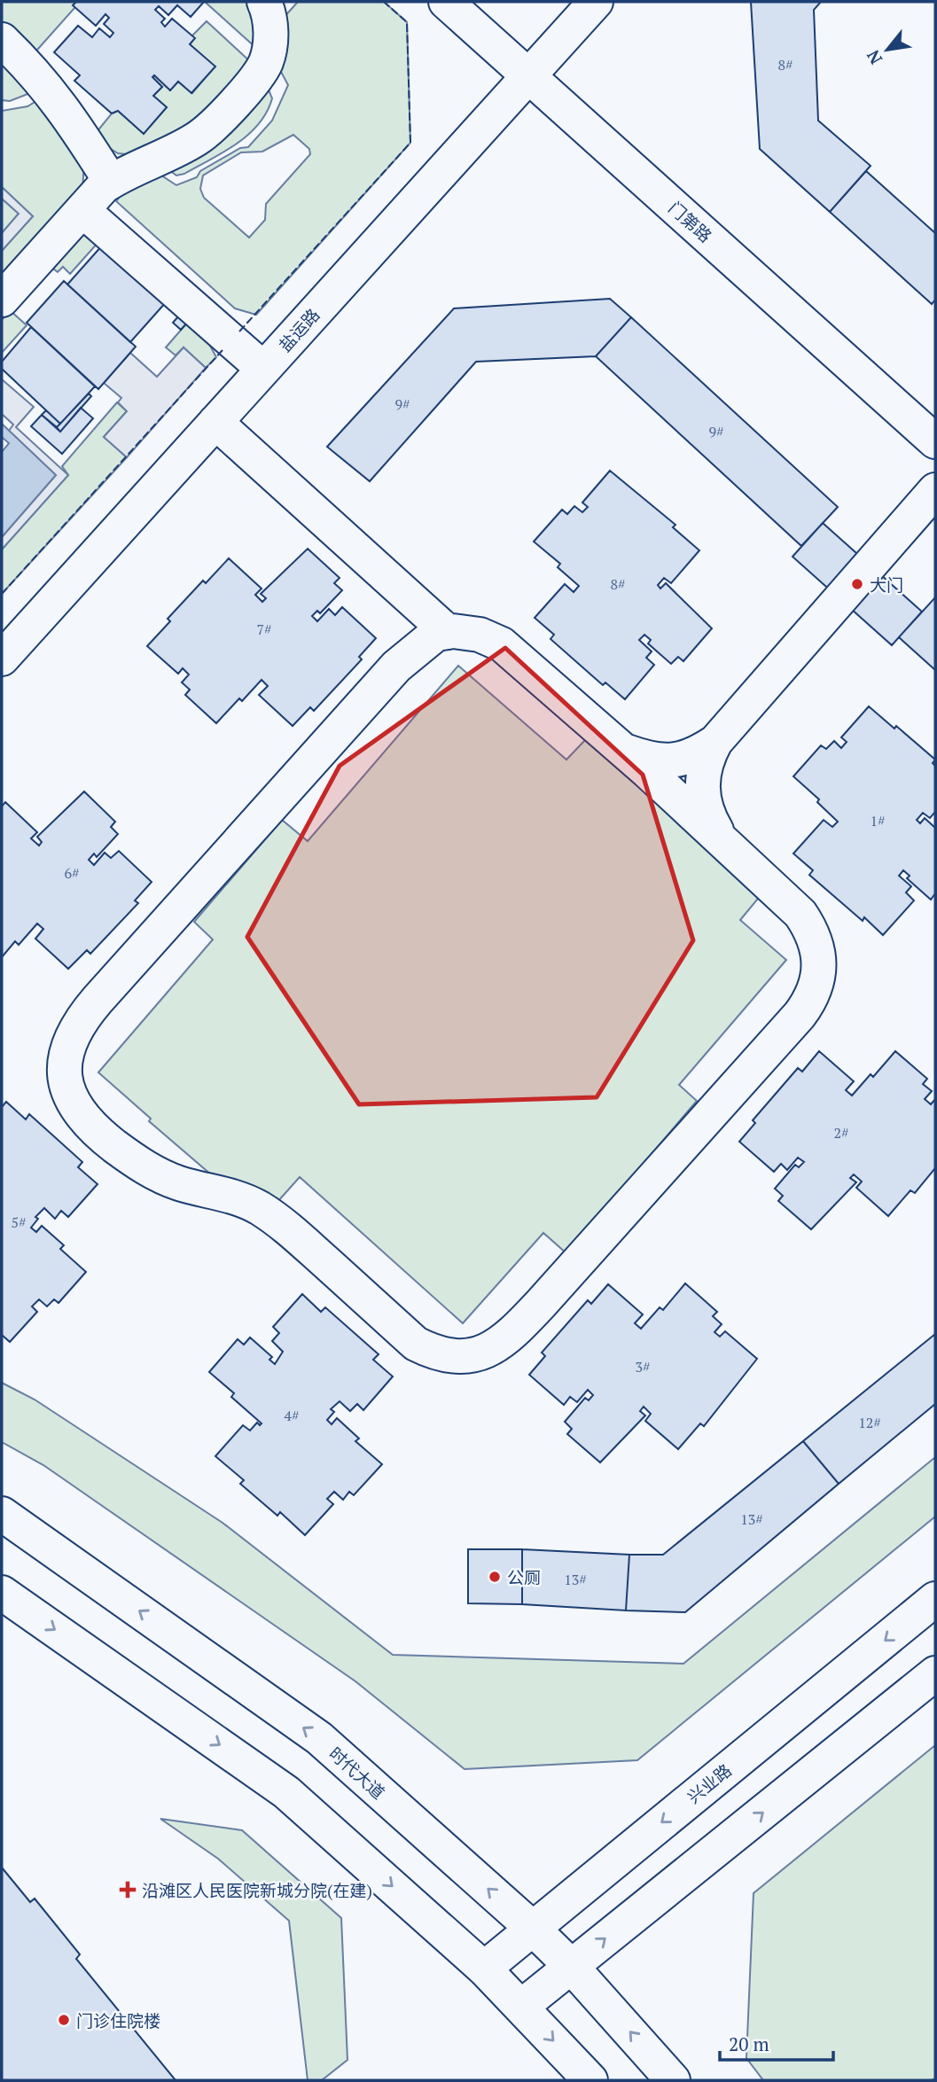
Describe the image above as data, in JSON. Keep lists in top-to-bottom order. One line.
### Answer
{"streets":{"street":["门第路","盐运路","时代大道","兴业路"]},"crossings":[["门第路","盐运路"],["时代大道","兴业路"]],"places":{"other":["大门","公厕","门诊住院楼"],"health":["沿滩区人民医院新城分院(在建)"]},"house_numbers":["8#","9#","9#","8#","7#","1#","6#","2#","5#","3#","4#","12#","13#","13#"],"scale_bar":"20 m","north":"bottom left"}
